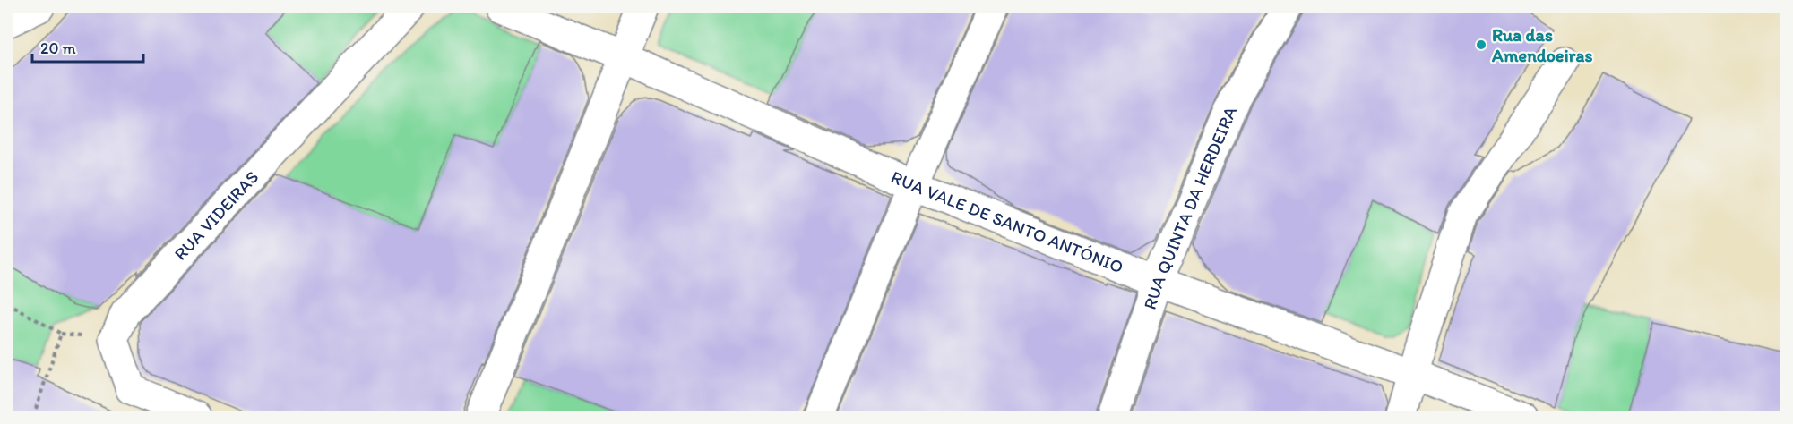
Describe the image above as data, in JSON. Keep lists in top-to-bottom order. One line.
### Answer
{"streets":{"street":["RUA QUINTA DA HERDEIRA","RUA VIDEIRAS","RUA VALE DE SANTO ANTÓNIO"]},"crossings":[["RUA QUINTA DA HERDEIRA","RUA VALE DE SANTO ANTÓNIO"]],"places":["Rua das Amendoeiras"],"scale_bar":"20 m"}
